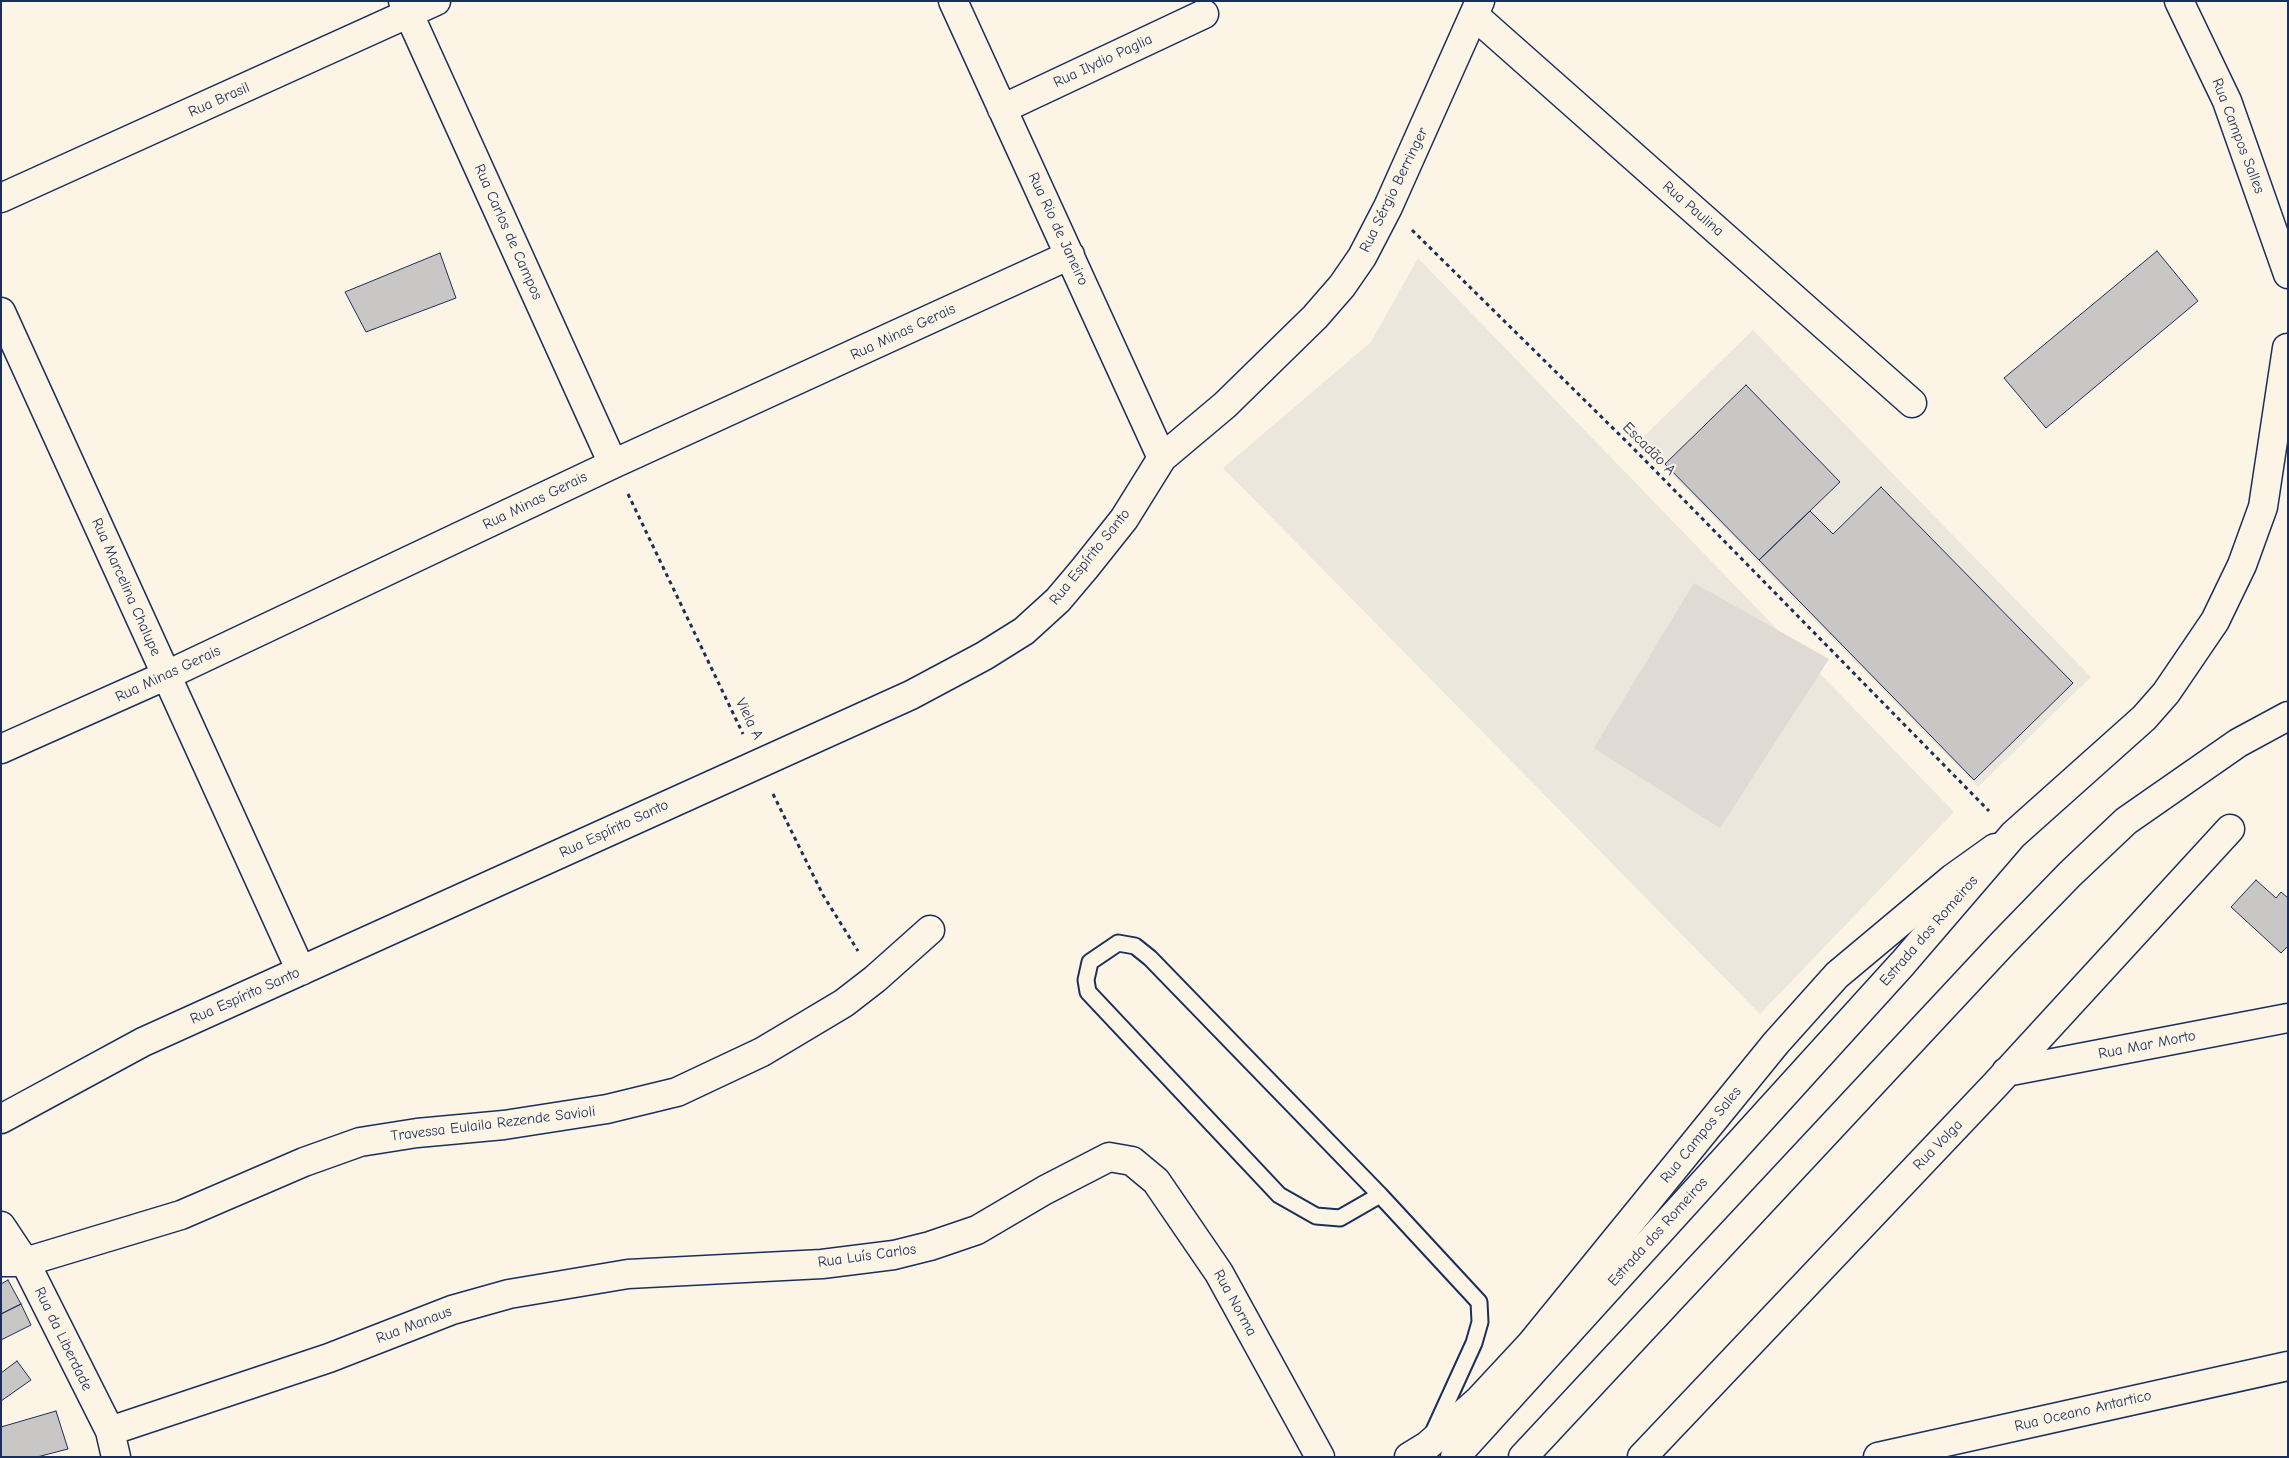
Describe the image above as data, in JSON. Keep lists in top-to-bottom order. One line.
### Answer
{"streets":{"street":["Rua Ilydio Paglia","Rua Brasil","Rua Campos Salles","Rua Sérgio Berringer","Rua Paulina","Rua Rio de Janeiro","Rua Carlos de Campos","Rua Minas Gerais","Rua Espírito Santo","Rua Marcelina Chalupe","Estrada dos Romeiros","Rua Mar Morto","Travessa Eulaila Rezende Savioli","Rua Campos Sales","Rua Volga","Rua Luís Carlos","Rua Norma","Rua Manaus","Rua da Liberdade","Rua Oceano Antartico"],"path":["Escadão A","Viela A"]},"crossings":[["Rua Ilydio Paglia","Rua Rio de Janeiro"],["Rua Brasil","Rua Carlos de Campos"],["Rua Sérgio Berringer","Rua Paulina"],["Rua Sérgio Berringer","Rua Rio de Janeiro"],["Rua Sérgio Berringer","Escadão A"],["Rua Sérgio Berringer","Rua Espírito Santo"],["Rua Rio de Janeiro","Rua Minas Gerais"],["Rua Rio de Janeiro","Rua Espírito Santo"],["Rua Carlos de Campos","Rua Minas Gerais"],["Rua Carlos de Campos","Viela A"],["Rua Minas Gerais","Rua Marcelina Chalupe"],["Rua Minas Gerais","Viela A"],["Escadão A","Estrada dos Romeiros"],["Escadão A","Rua Campos Sales"],["Rua Espírito Santo","Rua Marcelina Chalupe"],["Rua Espírito Santo","Viela A"],["Viela A","Travessa Eulaila Rezende Savioli"],["Estrada dos Romeiros","Rua Campos Sales"],["Rua Mar Morto","Rua Volga"],["Travessa Eulaila Rezende Savioli","Rua da Liberdade"],["Rua Luís Carlos","Rua Norma"],["Rua Luís Carlos","Rua Manaus"],["Rua Manaus","Rua da Liberdade"]]}
